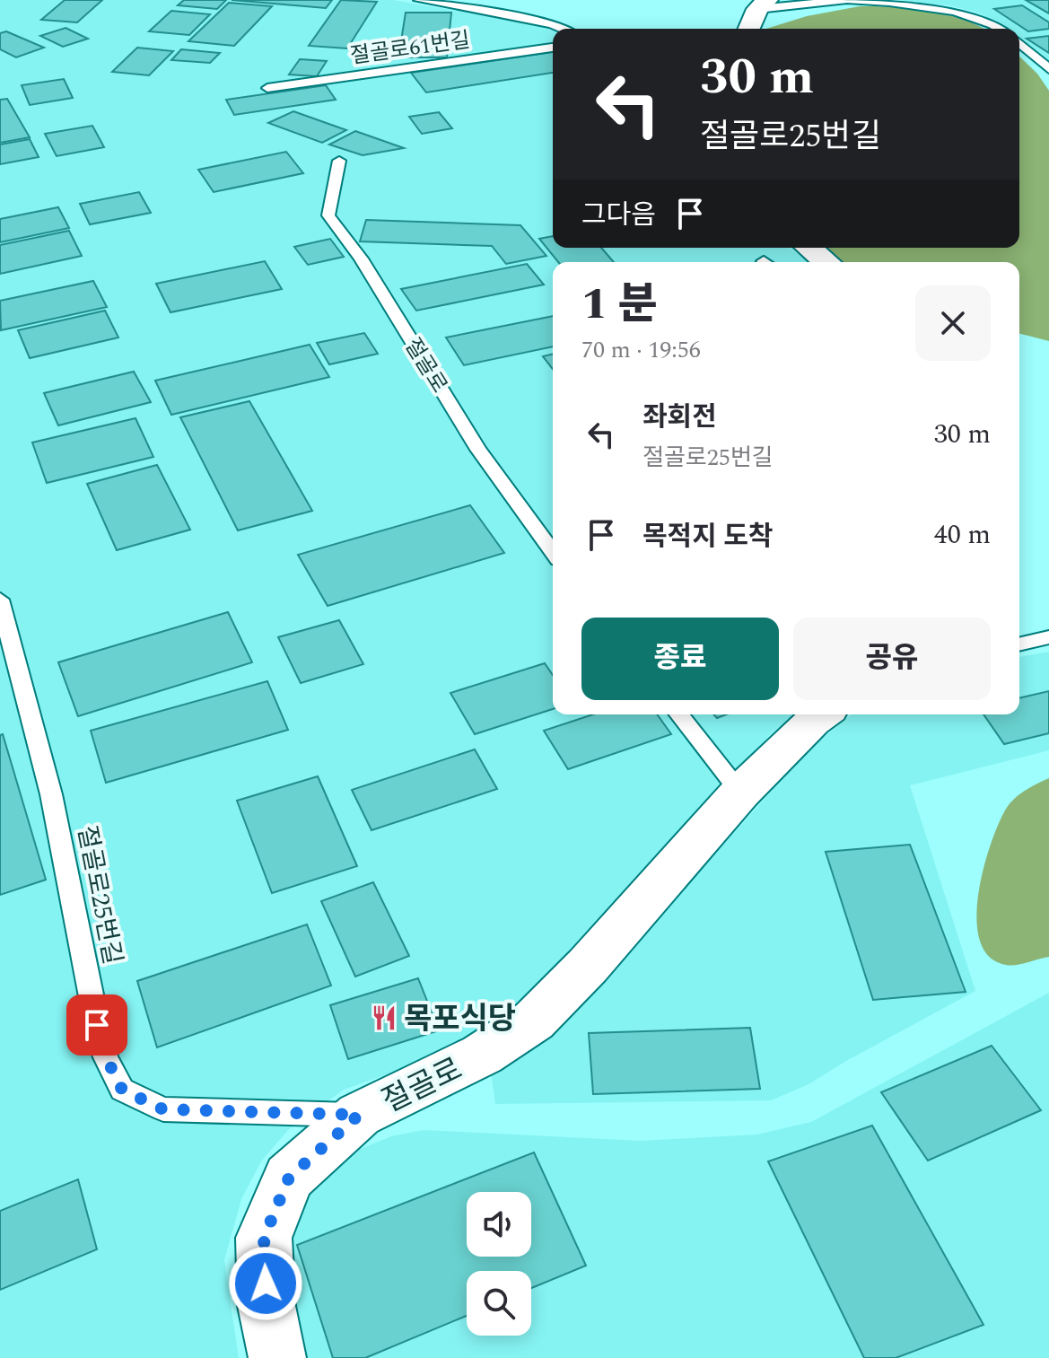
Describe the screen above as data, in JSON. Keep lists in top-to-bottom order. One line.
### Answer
{"streets":{"street":["절골로"],"lane":["절골로61번길","절골로25번길"]},"crossings":[["절골로","절골로25번길"]],"places":{"restaurant":["목포식당"]},"page":{"turn":["30 m","절골로25번길"],"then":"그다음","heading":["1 분","70 m · 19:56"],"list":[{"name":"좌회전","note":"절골로25번길","value":"30 m"},{"name":"목적지 도착","value":"40 m"}],"buttons":["종료","공유"]}}
